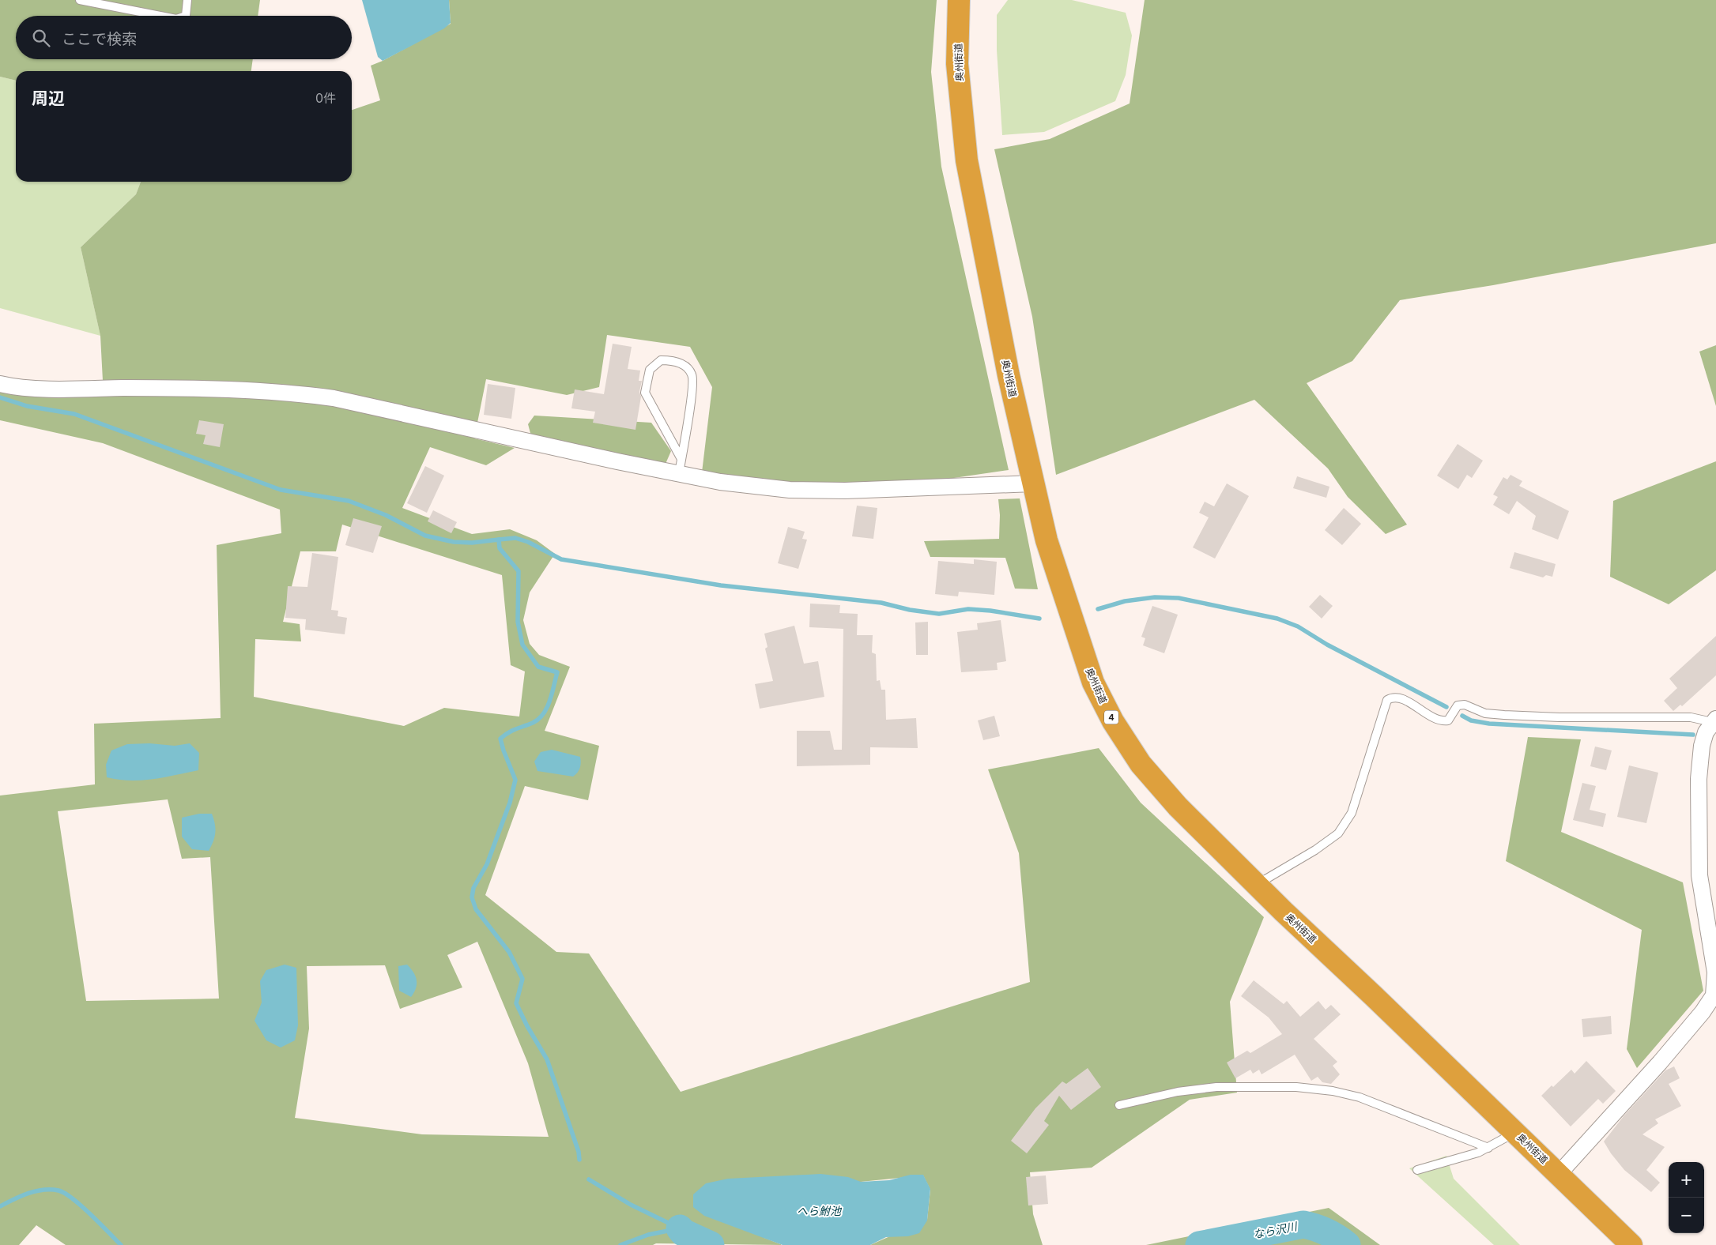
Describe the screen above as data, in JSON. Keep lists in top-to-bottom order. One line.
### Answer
{"streets":{"highway":["奥州街道","4"]},"water":["へら鮒池","なら沢川"],"page":{"search":"ここで検索","heading":["周辺","0件"],"map_buttons":["+","−"]}}
